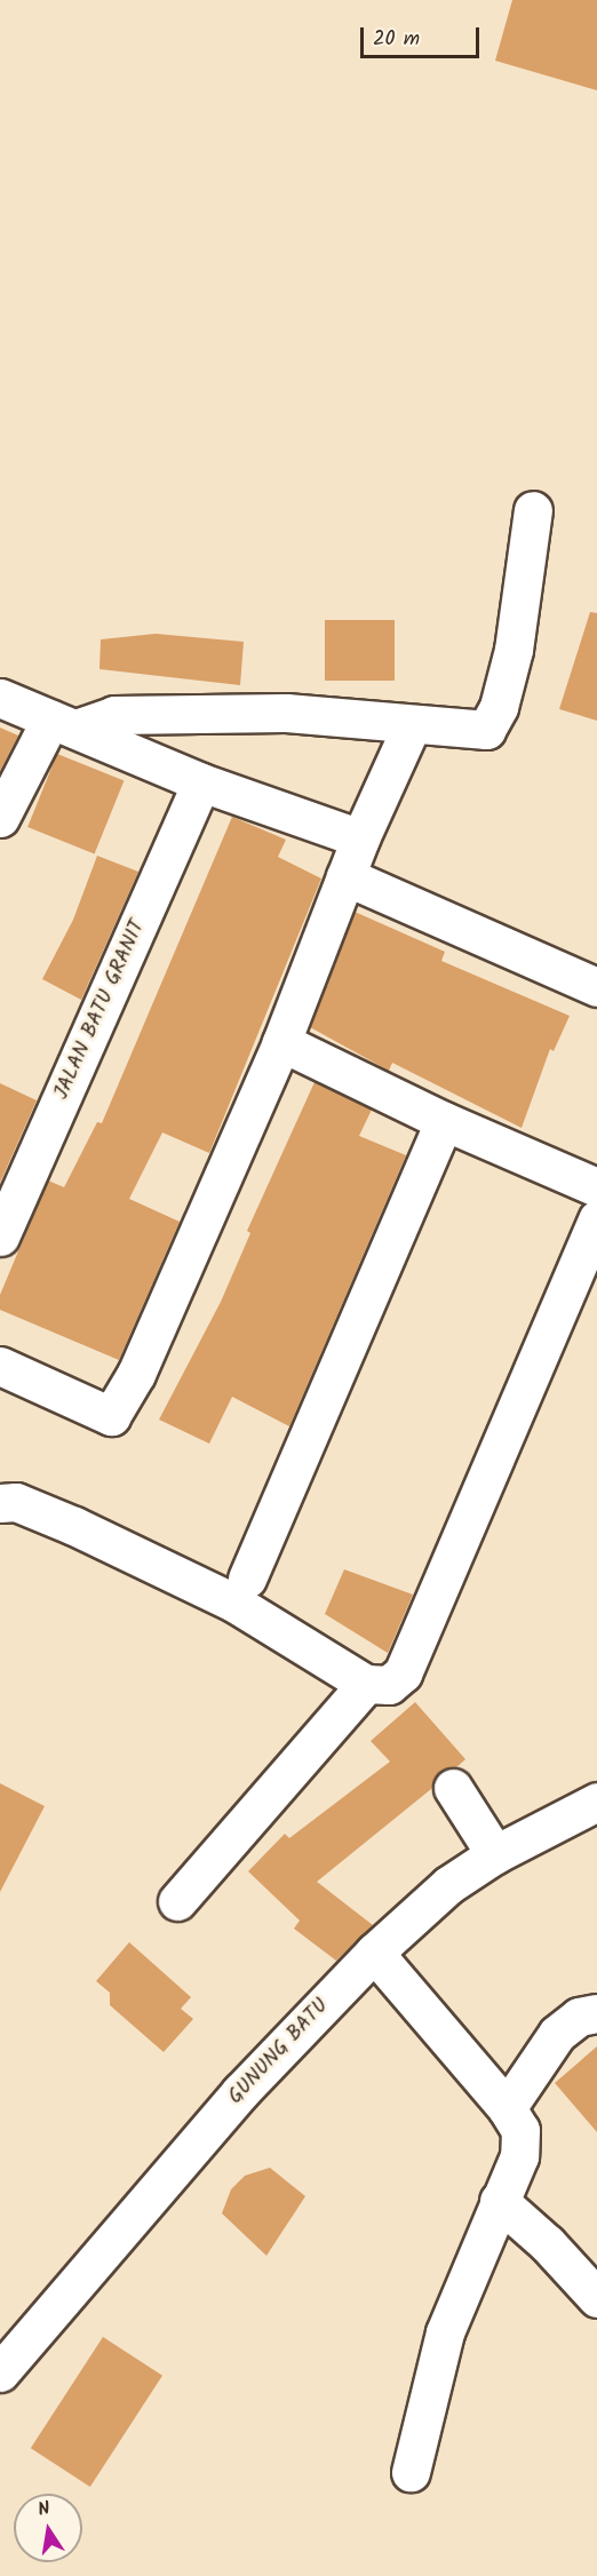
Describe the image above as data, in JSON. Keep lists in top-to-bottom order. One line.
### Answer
{"streets":{"street":["JALAN BATU GRANIT","GUNUNG BATU"]},"scale_bar":"20 m","north":"top"}
